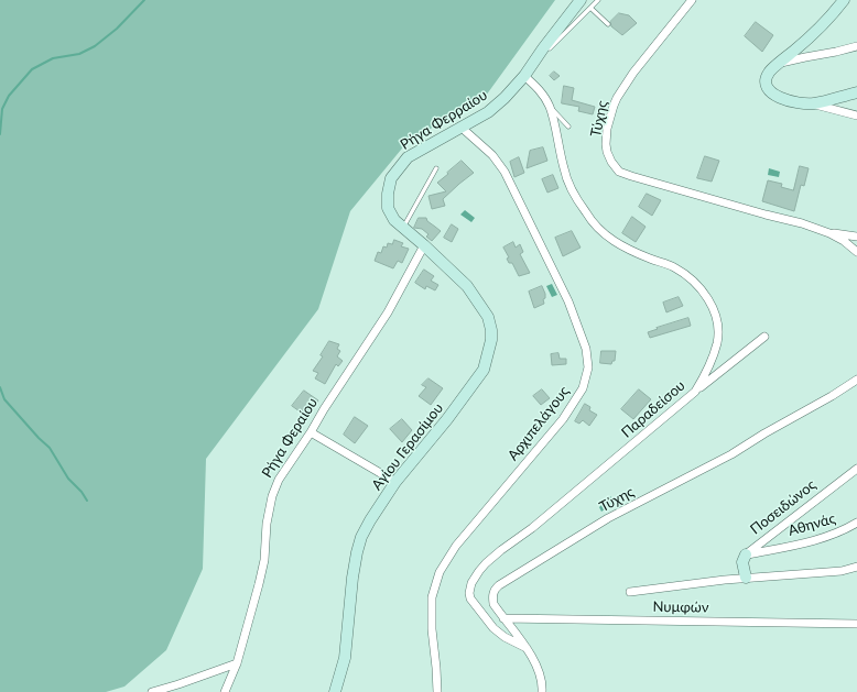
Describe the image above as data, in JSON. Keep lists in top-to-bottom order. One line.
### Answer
{"streets":{"street":["Τύχης","Ρήγα Φερραίου","Παραδείσου","Αρχιπελάγους","Ρήγα Φεραίου","Αγίου Γερασίμου","Ποσειδώνος","Αθηνάς","Νυμφών"]},"crossings":[["Τύχης","Παραδείσου"],["Τύχης","Νυμφών"],["Ρήγα Φερραίου","Παραδείσου"],["Ρήγα Φερραίου","Αρχιπελάγους"],["Ρήγα Φερραίου","Ρήγα Φεραίου"],["Ρήγα Φερραίου","Αγίου Γερασίμου"],["Ρήγα Φεραίου","Αγίου Γερασίμου"],["Ποσειδώνος","Αθηνάς"]]}
